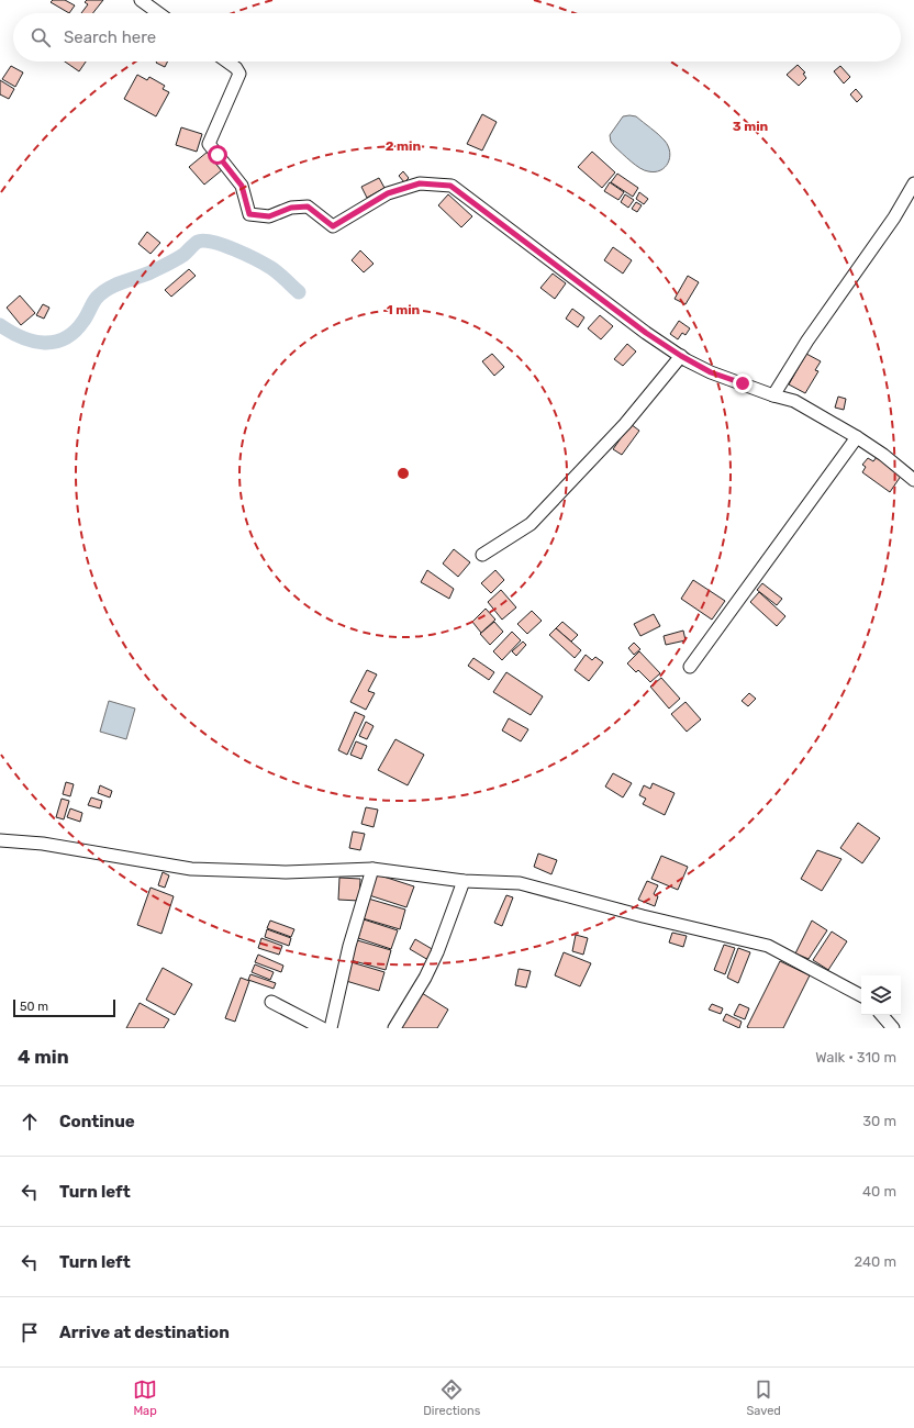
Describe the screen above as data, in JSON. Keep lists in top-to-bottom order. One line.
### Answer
{"scale_bar":"50 m","page":{"search":"Search here","scale":"50 m","heading":["4 min","Walk · 310 m"],"list":[["Continue","30 m"],["Turn left","40 m"],["Turn left","240 m"],"Arrive at destination"],"nav":["Map","Directions","Saved"]},"rings":["3 min","2 min","1 min"]}
